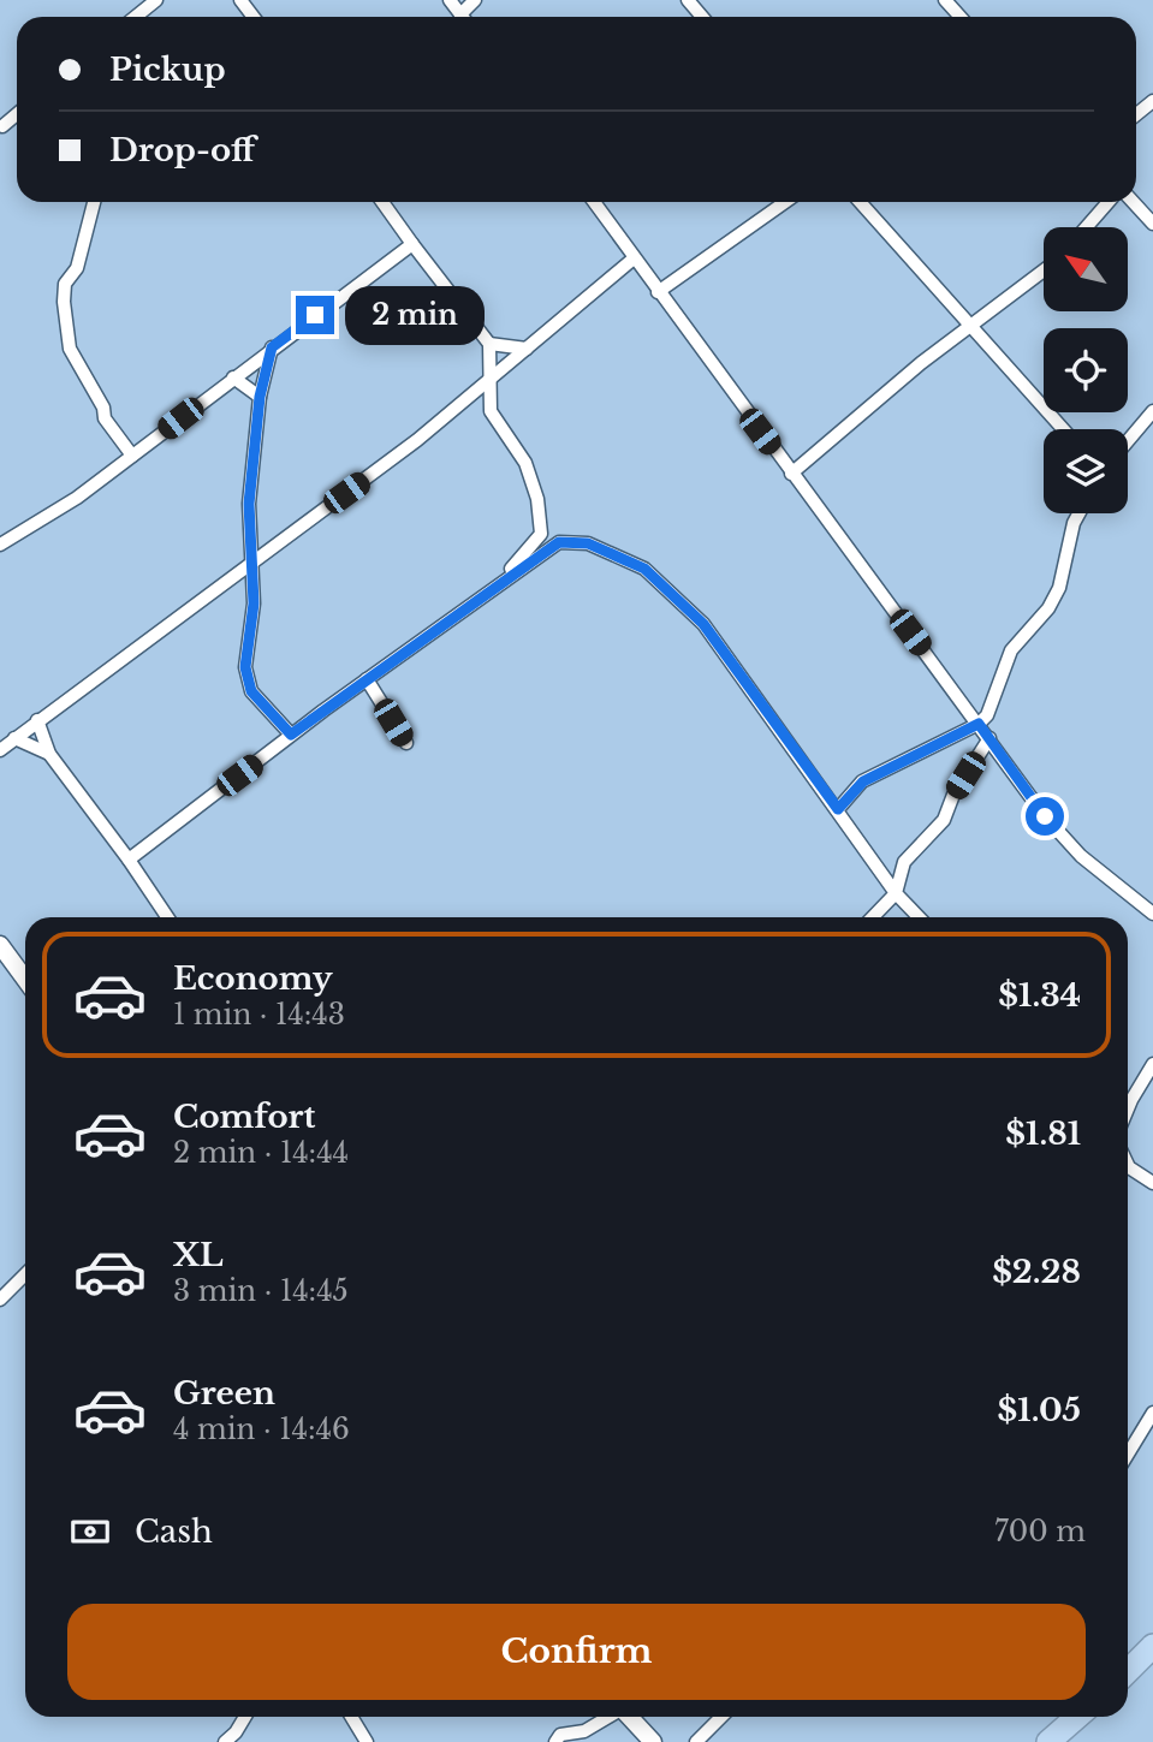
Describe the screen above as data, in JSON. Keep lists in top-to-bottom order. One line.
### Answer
{"north":"top left","page":{"banner":["Pickup","Drop-off"],"bubble":"2 min","list":[{"name":"Economy","note":"1 min · 14:43","value":"$1.34"},{"name":"Comfort","note":"2 min · 14:44","value":"$1.81"},{"name":"XL","note":"3 min · 14:45","value":"$2.28"},{"name":"Green","note":"4 min · 14:46","value":"$1.05"}],"pay":["Cash","700 m"],"buttons":"Confirm"}}
